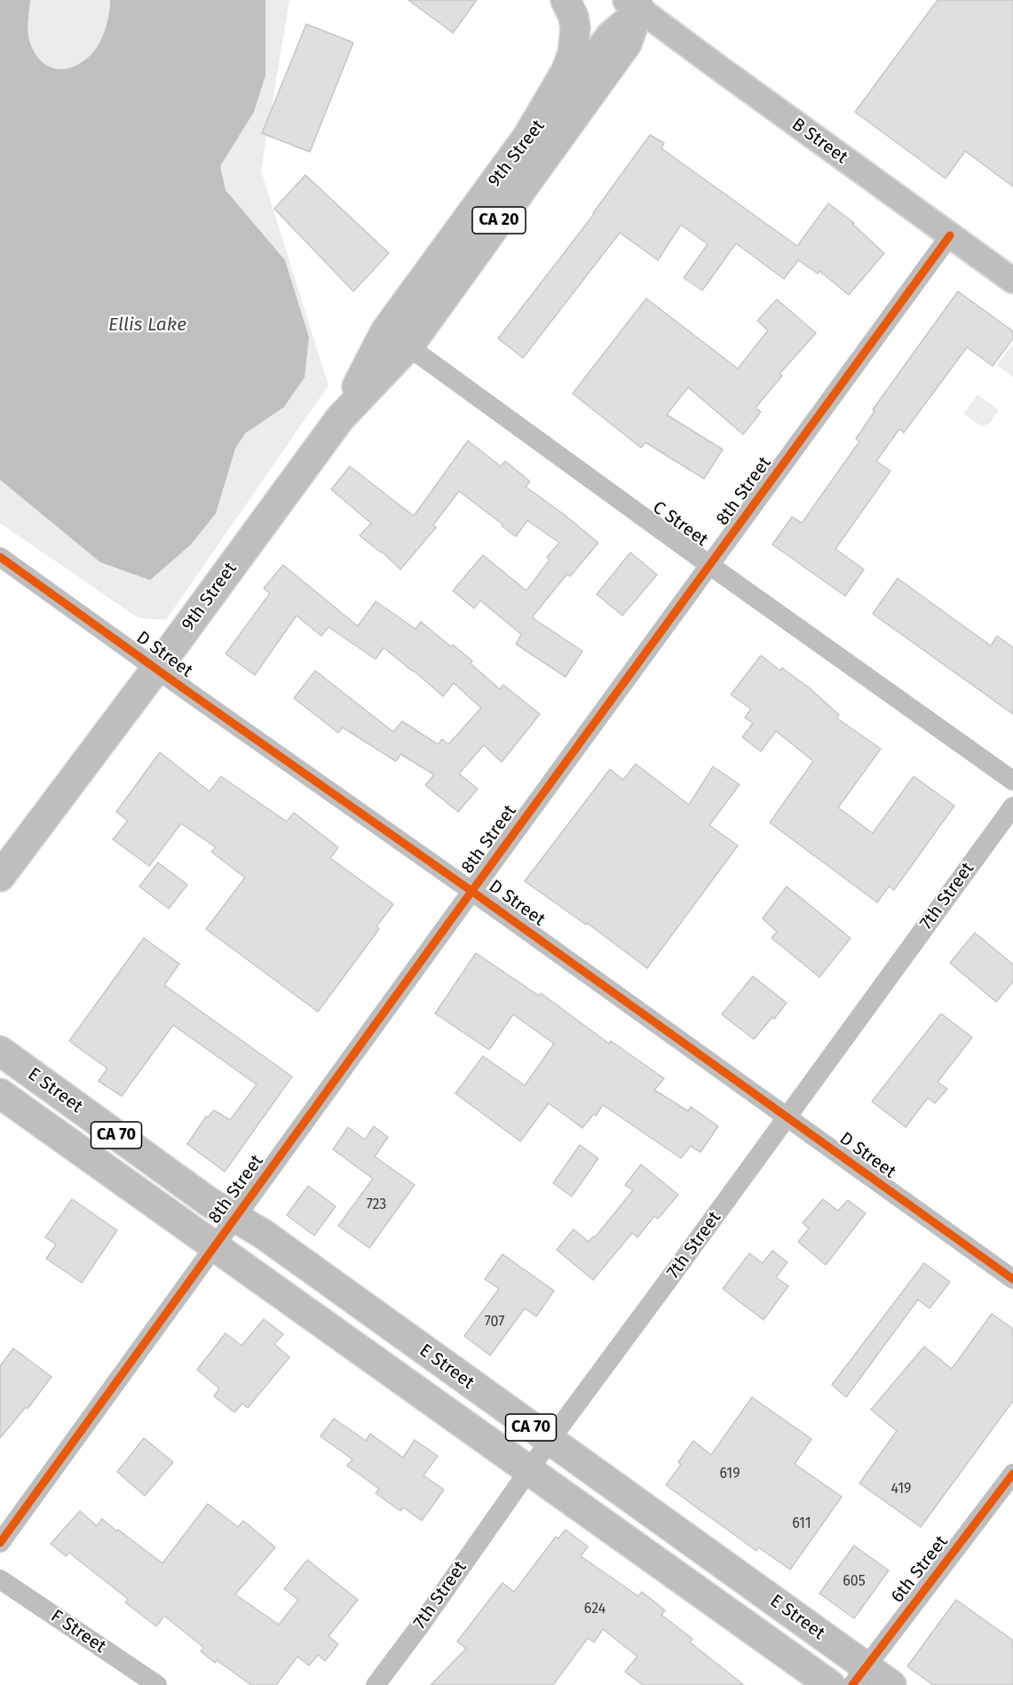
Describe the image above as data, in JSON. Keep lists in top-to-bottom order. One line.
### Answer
{"streets":{"highway":["9th Street","CA 20","E Street","CA 70"],"main road":["B Street"],"street":["8th Street","C Street","D Street","7th Street","6th Street","F Street"]},"crossings":[["B Street","9th Street"],["B Street","8th Street"],["9th Street","CA 20"],["9th Street","C Street"],["9th Street","D Street"],["8th Street","C Street"],["8th Street","D Street"],["8th Street","E Street"],["D Street","7th Street"],["7th Street","E Street"],["E Street","6th Street"]],"water":["Ellis Lake"],"house_numbers":["723","707","619","419","611","605","624"]}
